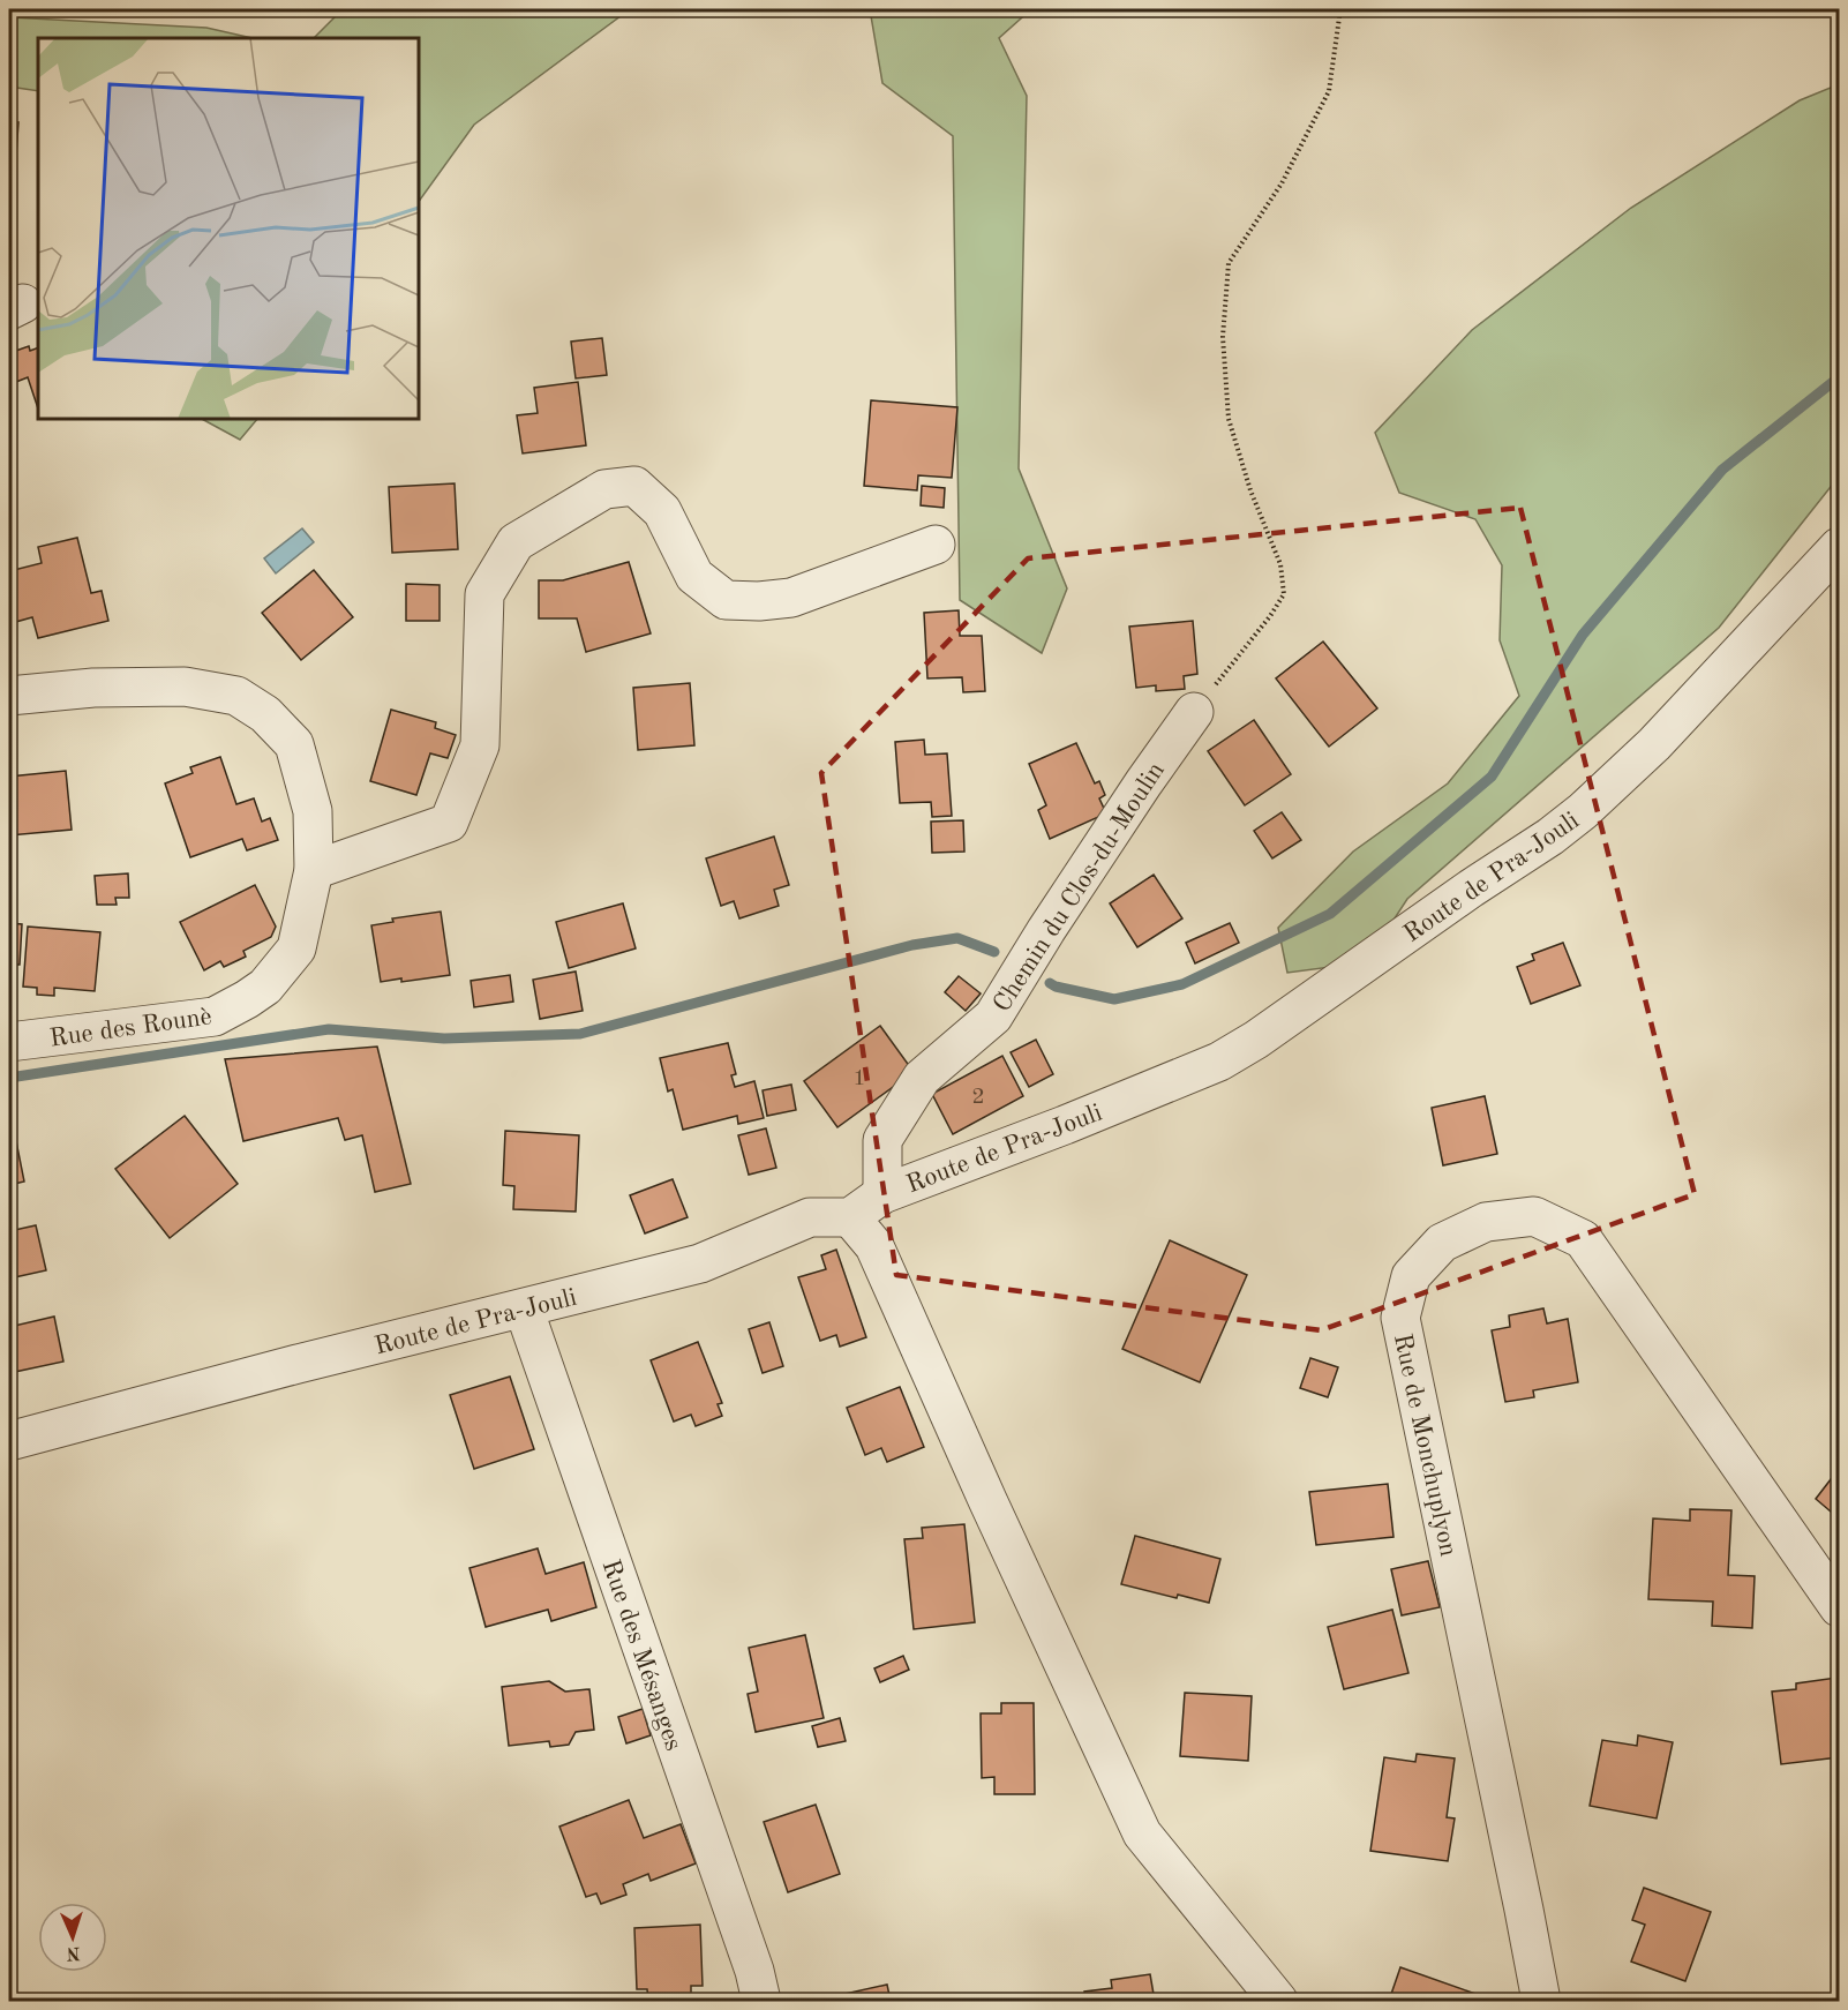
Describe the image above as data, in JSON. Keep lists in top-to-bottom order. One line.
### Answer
{"streets":{"street":["Route de Pra-Jouli","Chemin du Clos-du-Moulin","Rue des Rounè","Rue de Monchuplyon","Rue des Mésanges"]},"crossings":[["Route de Pra-Jouli","Chemin du Clos-du-Moulin"],["Route de Pra-Jouli","Rue des Mésanges"]],"house_numbers":["1","2"],"north":"bottom"}
